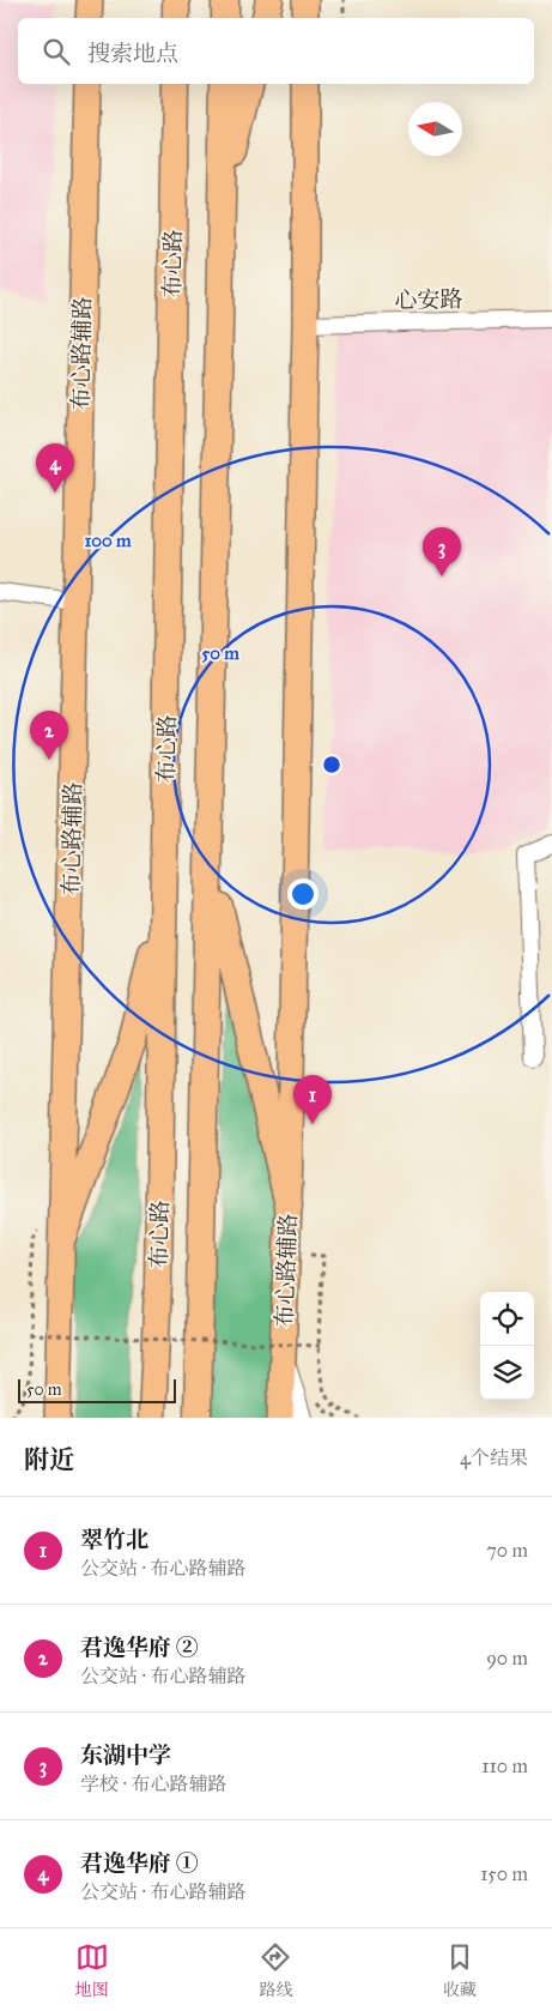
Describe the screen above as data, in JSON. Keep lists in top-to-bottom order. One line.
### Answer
{"streets":{"highway":["布心路"],"main road":["布心路辅路"],"street":["心安路"]},"crossings":[["心安路","布心路辅路"]],"scale_bar":"50 m","north":"left","page":{"search":"搜索地点","pins":["4","3","2","1"],"scale":"50 m","heading":["附近","4个结果"],"list":[{"mark":"1","name":"翠竹北","note":"公交站 · 布心路辅路","value":"70 m"},{"mark":"2","name":"君逸华府 ②","note":"公交站 · 布心路辅路","value":"90 m"},{"mark":"3","name":"东湖中学","note":"学校 · 布心路辅路","value":"110 m"},{"mark":"4","name":"君逸华府 ①","note":"公交站 · 布心路辅路","value":"150 m"}],"nav":["地图","路线","收藏"]},"rings":["100 m","50 m"]}
